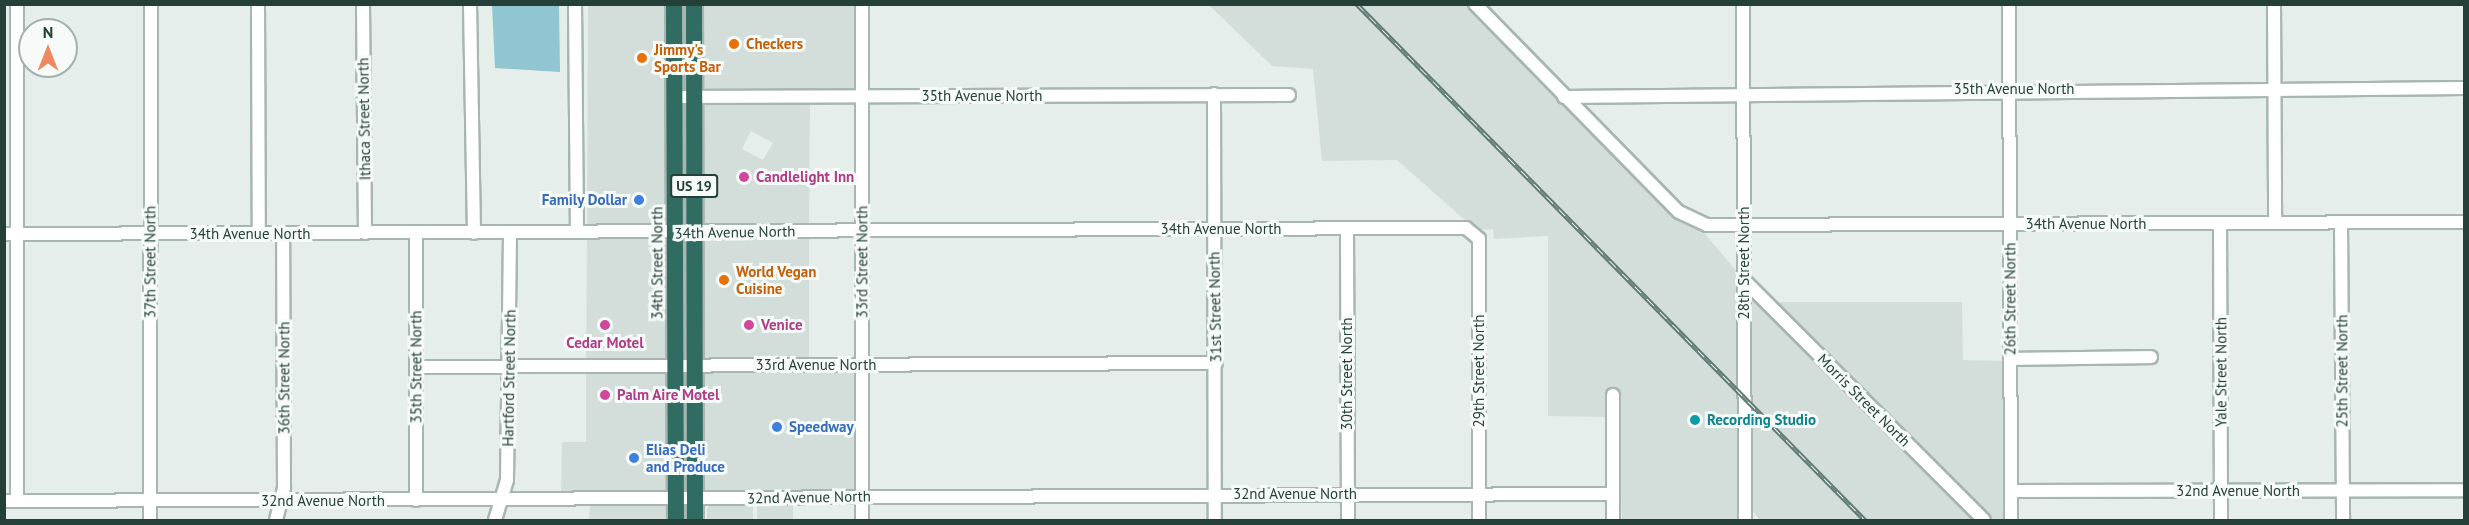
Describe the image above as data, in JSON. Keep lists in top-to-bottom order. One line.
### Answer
{"streets":{"highway":["US 19","34th Street North"],"street":["35th Avenue North","Ithaca Street North","34th Avenue North","37th Street North","33rd Street North","28th Street North","26th Street North","31st Street North","33rd Avenue North","35th Street North","29th Street North","25th Street North","Yale Street North","30th Street North","36th Street North","Hartford Street North","Morris Street North","32nd Avenue North"]},"crossings":[["35th Avenue North","US 19"],["35th Avenue North","34th Avenue North"],["35th Avenue North","33rd Street North"],["35th Avenue North","34th Street North"],["35th Avenue North","28th Street North"],["35th Avenue North","26th Street North"],["35th Avenue North","31st Street North"],["Ithaca Street North","34th Avenue North"],["US 19","34th Avenue North"],["US 19","33rd Avenue North"],["US 19","32nd Avenue North"],["34th Avenue North","37th Street North"],["34th Avenue North","33rd Street North"],["34th Avenue North","34th Street North"],["34th Avenue North","28th Street North"],["34th Avenue North","26th Street North"],["34th Avenue North","31st Street North"],["34th Avenue North","35th Street North"],["34th Avenue North","29th Street North"],["34th Avenue North","25th Street North"],["34th Avenue North","Yale Street North"],["34th Avenue North","30th Street North"],["34th Avenue North","36th Street North"],["34th Avenue North","Hartford Street North"],["37th Street North","32nd Avenue North"],["33rd Street North","33rd Avenue North"],["33rd Street North","32nd Avenue North"],["34th Street North","33rd Avenue North"],["34th Street North","32nd Avenue North"],["28th Street North","Morris Street North"],["26th Street North","32nd Avenue North"],["31st Street North","33rd Avenue North"],["31st Street North","32nd Avenue North"],["33rd Avenue North","35th Street North"],["33rd Avenue North","Hartford Street North"],["35th Street North","32nd Avenue North"],["29th Street North","32nd Avenue North"],["25th Street North","32nd Avenue North"],["Yale Street North","32nd Avenue North"],["30th Street North","32nd Avenue North"],["36th Street North","32nd Avenue North"],["Hartford Street North","32nd Avenue North"]],"places":["Checkers","Jimmy's Sports Bar","Candlelight Inn","Family Dollar","World Vegan Cuisine","Cedar Motel","Venice","Palm Aire Motel","Recording Studio","Speedway","Elias Deli and Produce"],"north":"top"}
